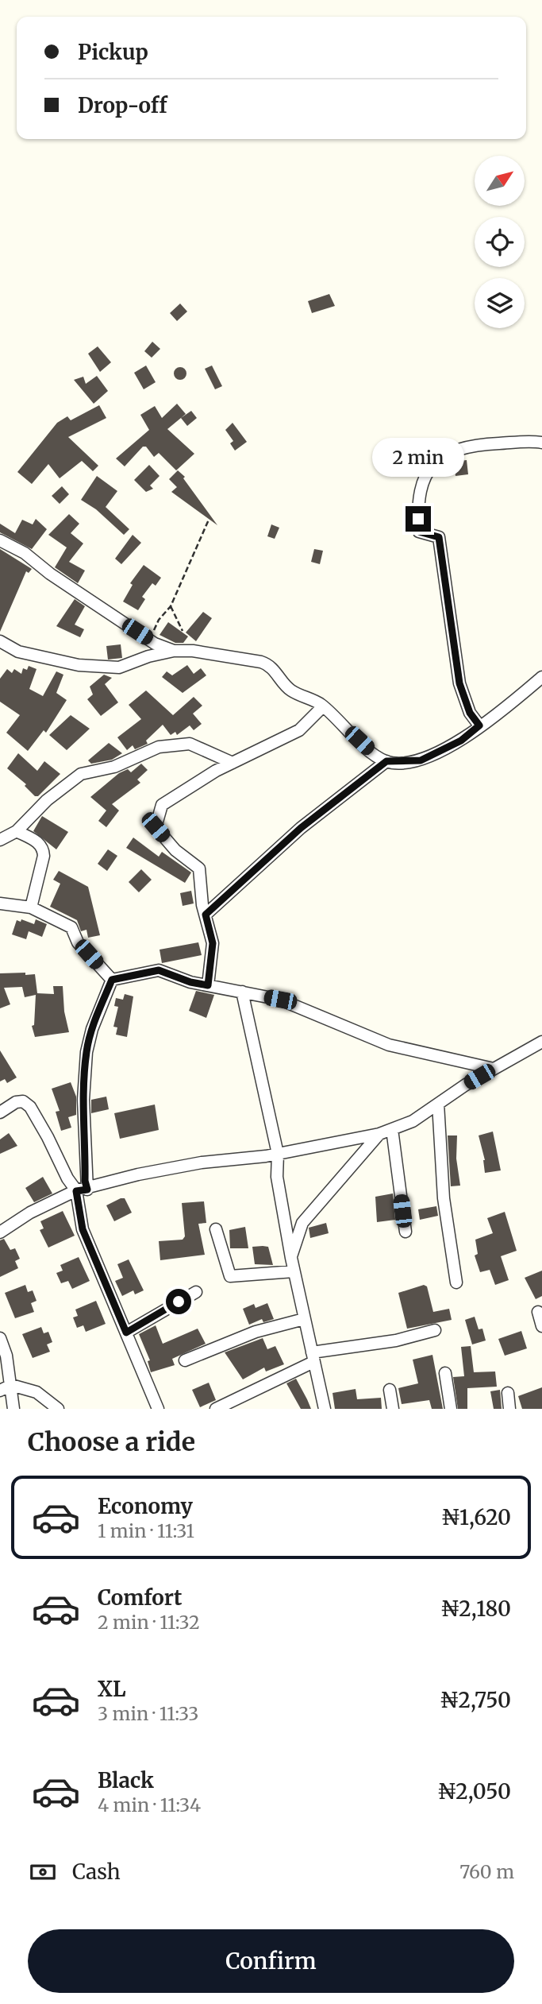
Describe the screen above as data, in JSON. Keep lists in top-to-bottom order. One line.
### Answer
{"north":"top right","page":{"banner":["Pickup","Drop-off"],"bubble":"2 min","heading":"Choose a ride","list":[{"name":"Economy","note":"1 min · 11:31","value":"₦1,620"},{"name":"Comfort","note":"2 min · 11:32","value":"₦2,180"},{"name":"XL","note":"3 min · 11:33","value":"₦2,750"},{"name":"Black","note":"4 min · 11:34","value":"₦2,050"}],"pay":["Cash","760 m"],"buttons":"Confirm"}}
